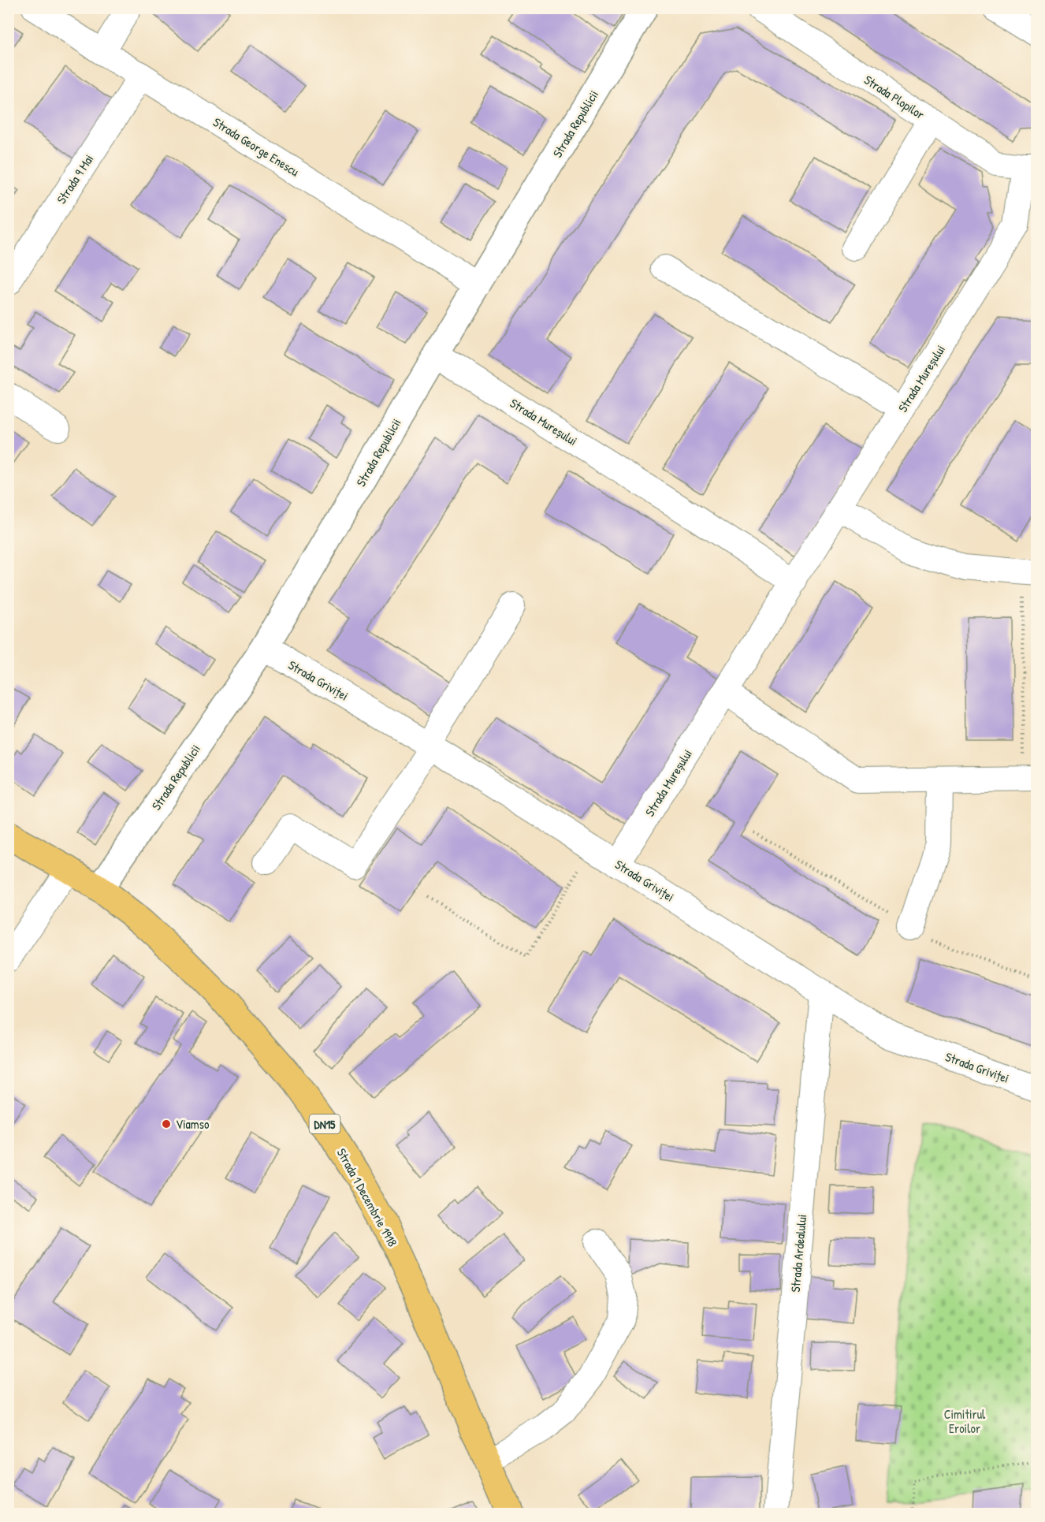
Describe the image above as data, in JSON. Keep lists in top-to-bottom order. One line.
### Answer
{"streets":{"main road":["DN15","Strada 1 Decembrie 1918"],"street":["Strada Plopilor","Strada Republicii","Strada George Enescu","Strada 9 Mai","Strada Mureșului","Strada Griviței","Strada Ardealului"]},"crossings":[["Strada Plopilor","Strada Mureșului"],["Strada Republicii","Strada George Enescu"],["Strada Republicii","Strada Mureșului"],["Strada Republicii","Strada Griviței"],["Strada Republicii","Strada 1 Decembrie 1918"],["Strada George Enescu","Strada 9 Mai"],["Strada Mureșului","Strada Griviței"],["Strada Griviței","Strada Ardealului"]],"parks":["Cimitirul Eroilor"],"places":["Viamso"]}
